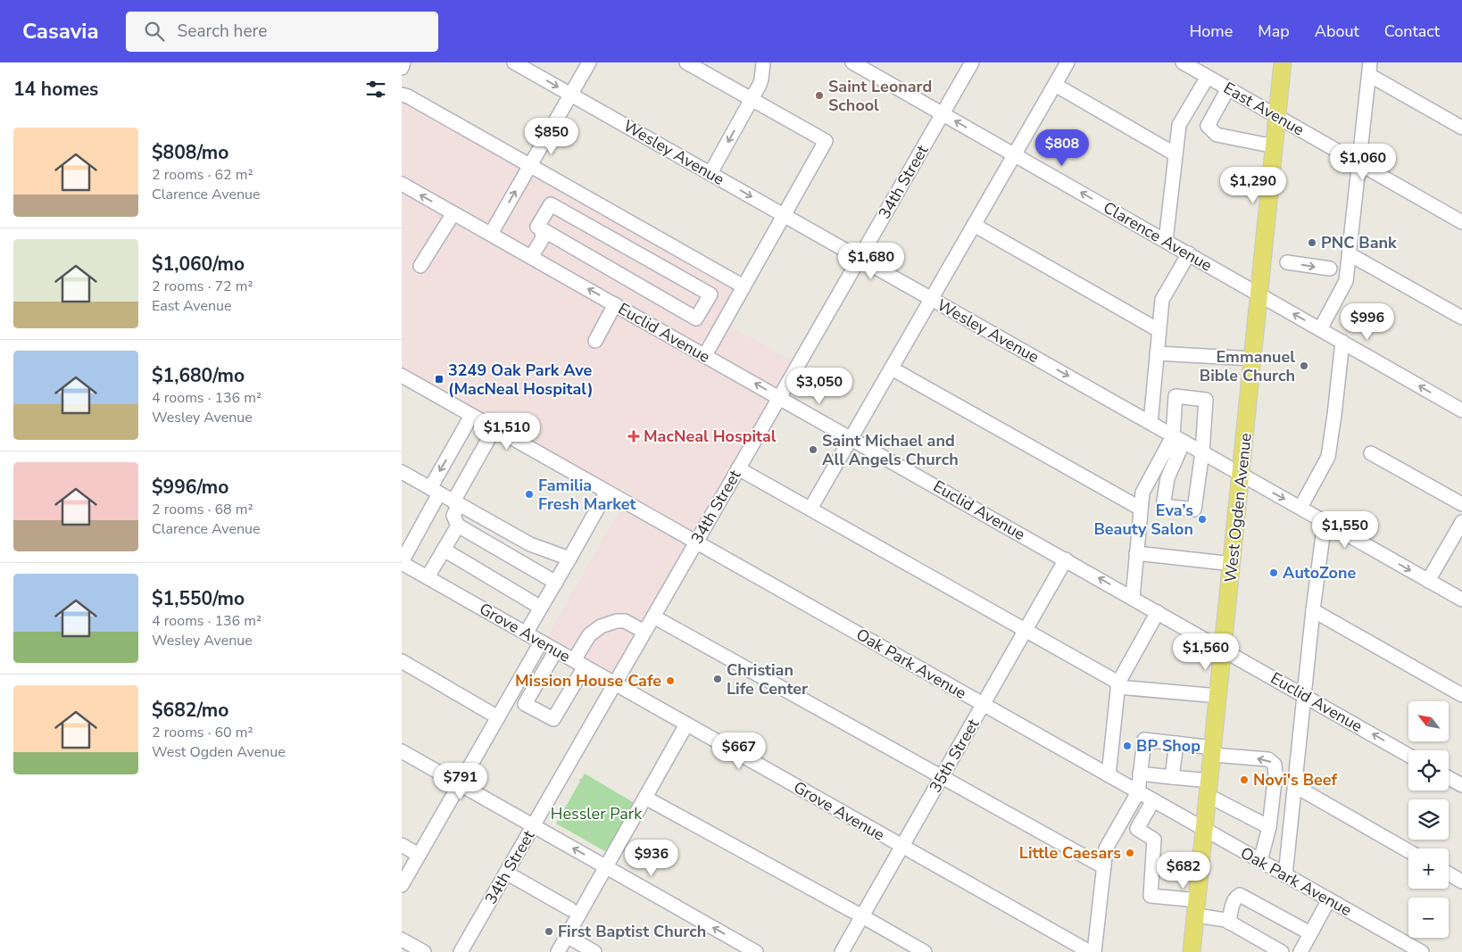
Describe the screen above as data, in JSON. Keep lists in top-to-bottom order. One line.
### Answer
{"streets":{"main road":["West Ogden Avenue"],"street":["East Avenue","Wesley Avenue","34th Street","Clarence Avenue","Euclid Avenue","Grove Avenue","Oak Park Avenue","35th Street"]},"crossings":[["East Avenue","West Ogden Avenue"],["Wesley Avenue","34th Street"],["Wesley Avenue","West Ogden Avenue"],["34th Street","Clarence Avenue"],["34th Street","Euclid Avenue"],["34th Street","Grove Avenue"],["34th Street","Oak Park Avenue"],["Clarence Avenue","West Ogden Avenue"],["Euclid Avenue","West Ogden Avenue"],["Euclid Avenue","35th Street"],["West Ogden Avenue","Oak Park Avenue"],["Grove Avenue","35th Street"],["Oak Park Avenue","35th Street"]],"parks":["Hessler Park"],"places":{"other":["Saint Leonard School","PNC Bank","Emmanuel Bible Church","Saint Michael and All Angels Church","Familia Fresh Market","Eva’s Beauty Salon","AutoZone","Christian Life Center","Mission House Cafe","BP Shop","Novi's Beef","Little Caesars","First Baptist Church"],"transit":["3249 Oak Park Ave (MacNeal Hospital)"],"health":["MacNeal Hospital"]},"north":"top left","page":{"header":"Casavia","search":"Search here","nav":["Home","Map","About","Contact"],"heading":"14 homes","list":[{"name":"$808/mo","note":"2 rooms · 62 m² · Clarence Avenue"},{"name":"$1,060/mo","note":"2 rooms · 72 m² · East Avenue"},{"name":"$1,680/mo","note":"4 rooms · 136 m² · Wesley Avenue"},{"name":"$996/mo","note":"2 rooms · 68 m² · Clarence Avenue"},{"name":"$1,550/mo","note":"4 rooms · 136 m² · Wesley Avenue"},{"name":"$682/mo","note":"2 rooms · 60 m² · West Ogden Avenue"}],"price":["$850","$808","$1,060","$1,290","$1,680","$996","$3,050","$1,510","$1,550","$1,560","$667","$791","$936","$682"],"map_buttons":["+","−"]}}
